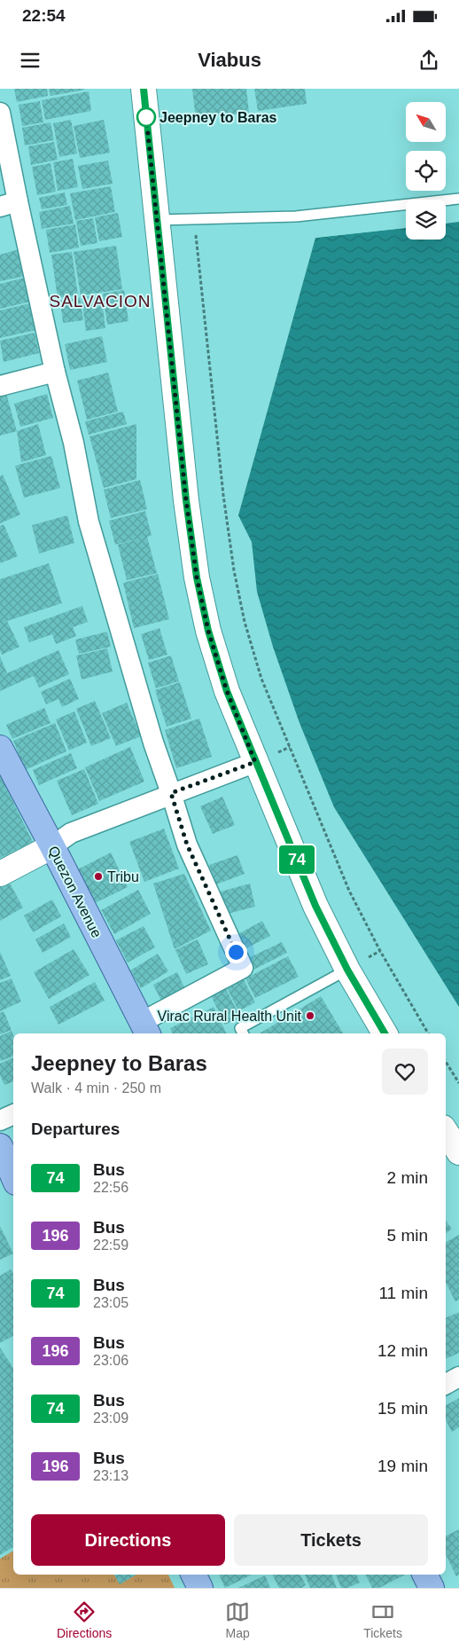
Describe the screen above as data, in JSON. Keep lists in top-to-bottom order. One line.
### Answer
{"streets":{"main road":["Quezon Avenue"]},"districts":["SALVACION"],"places":["Jeepney to Baras","Tribu","Virac Rural Health Unit"],"lines":["bus line 74"],"north":"top left","page":{"status":"22:54","header":"Viabus","on_map":"74","heading":[["Jeepney to Baras","Walk · 4 min · 250 m"],"Departures"],"list":[{"mark":"74","name":"Bus","note":"22:56","value":"2 min"},{"mark":"196","name":"Bus","note":"22:59","value":"5 min"},{"mark":"74","name":"Bus","note":"23:05","value":"11 min"},{"mark":"196","name":"Bus","note":"23:06","value":"12 min"},{"mark":"74","name":"Bus","note":"23:09","value":"15 min"},{"mark":"196","name":"Bus","note":"23:13","value":"19 min"}],"buttons":["Directions","Tickets"],"tabs":["Directions","Map","Tickets"]}}
